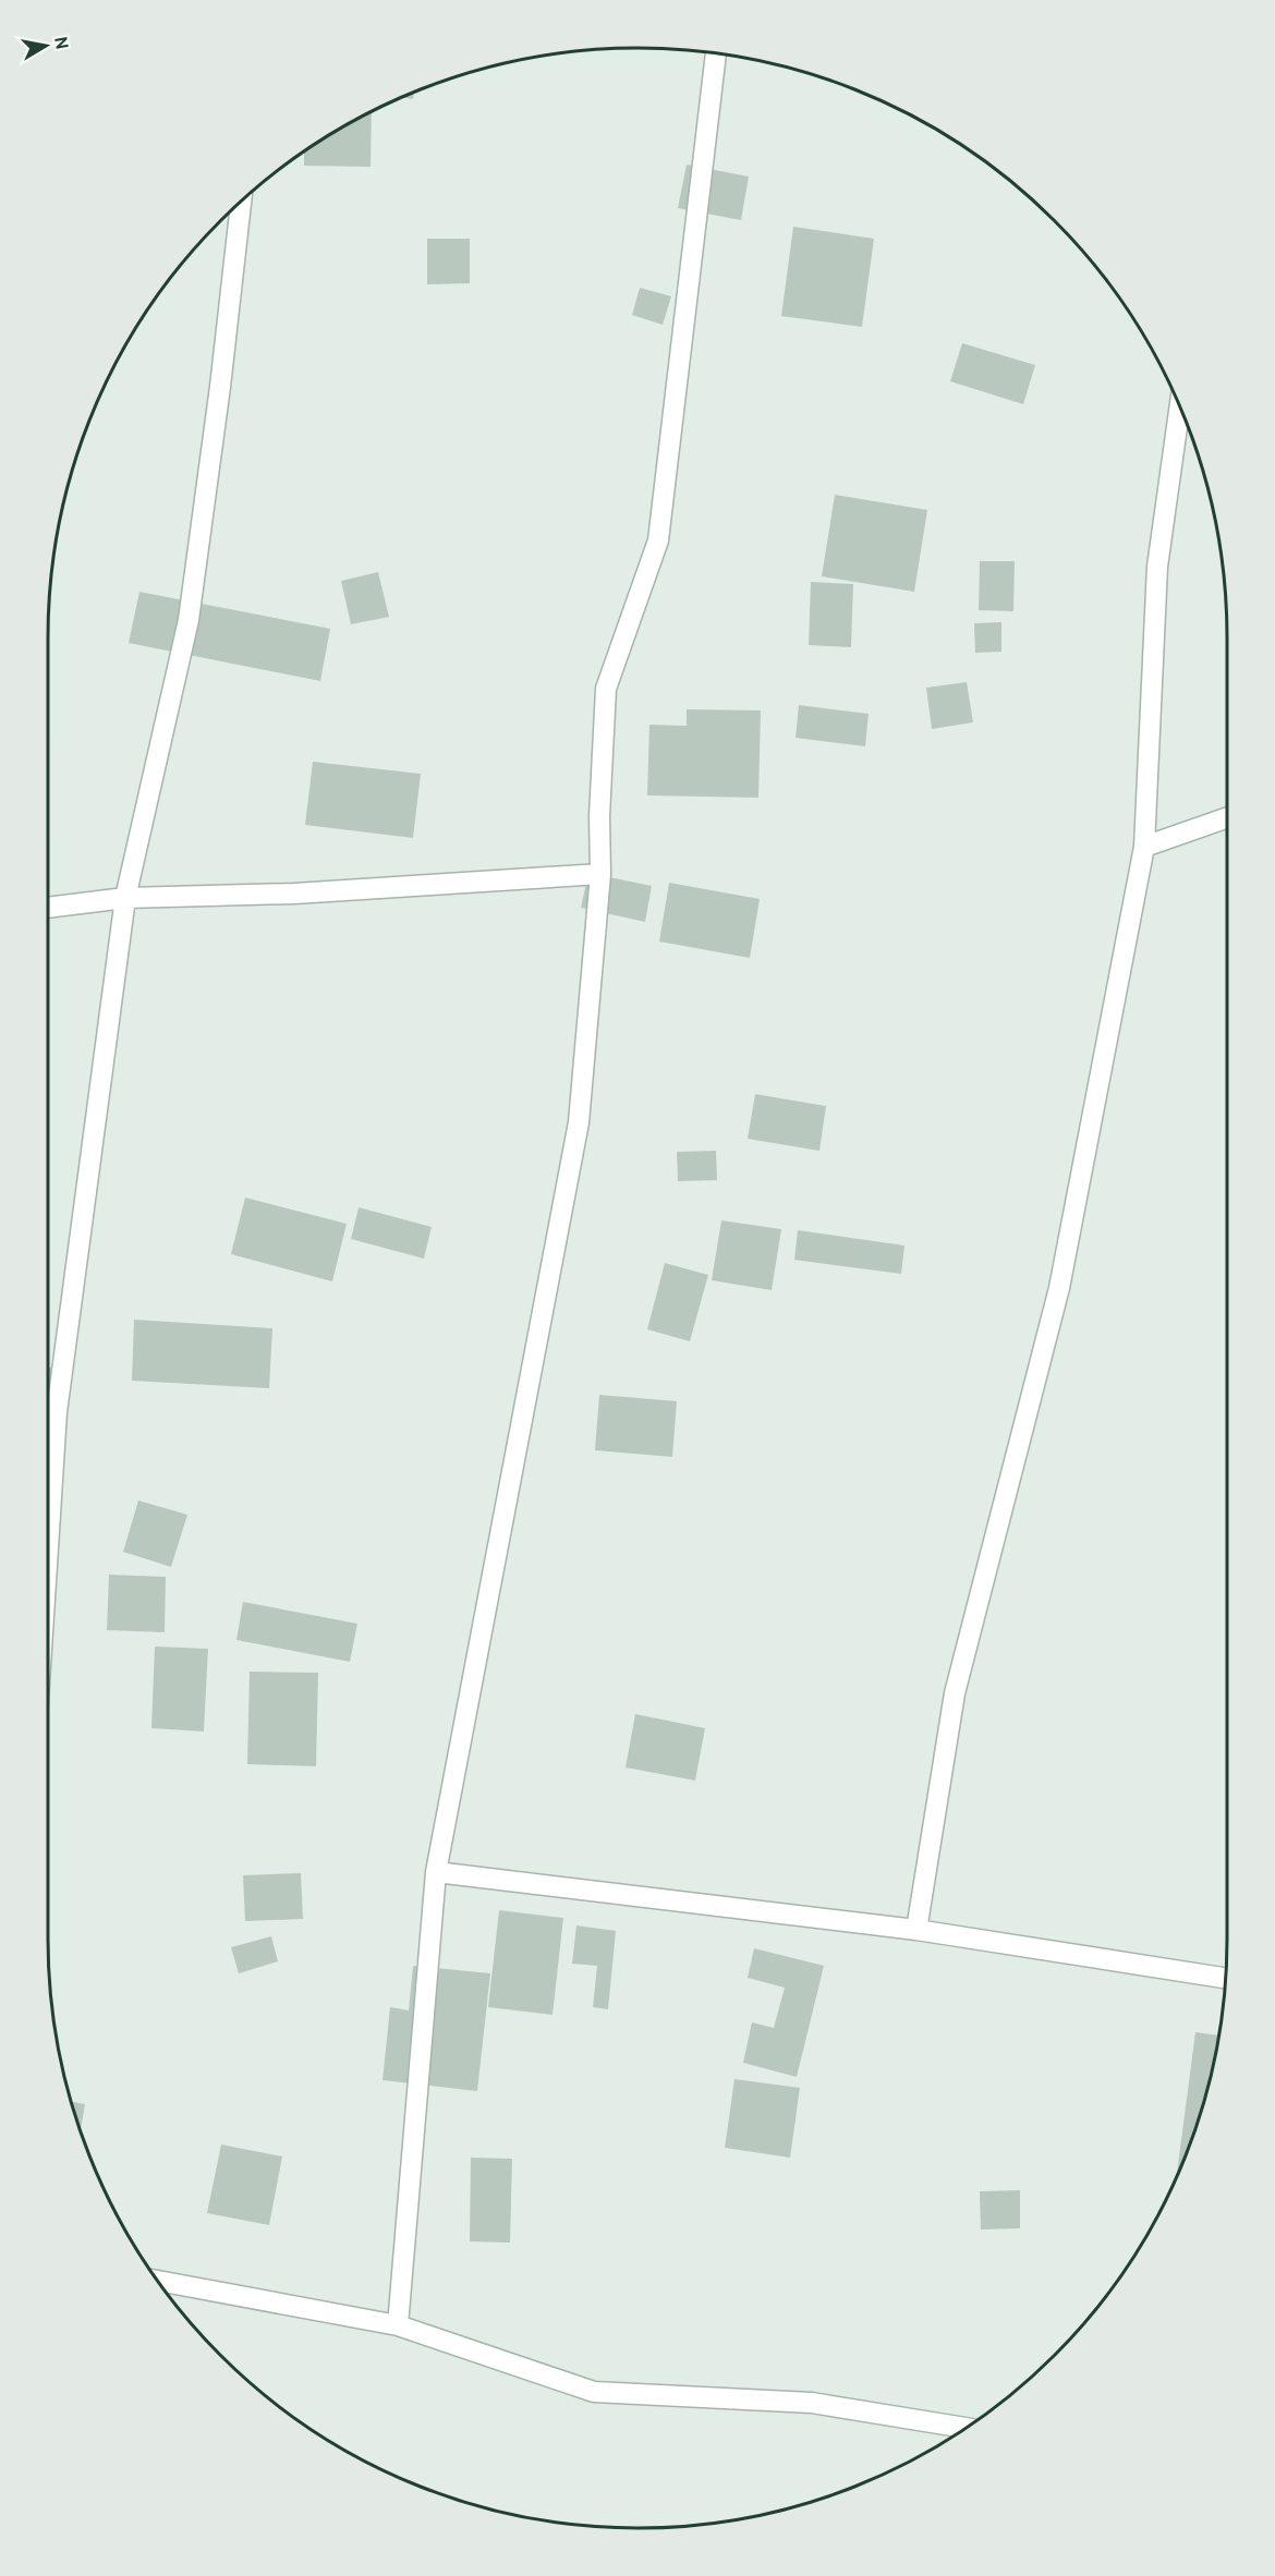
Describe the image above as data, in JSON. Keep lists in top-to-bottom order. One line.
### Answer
{"north":"right"}
